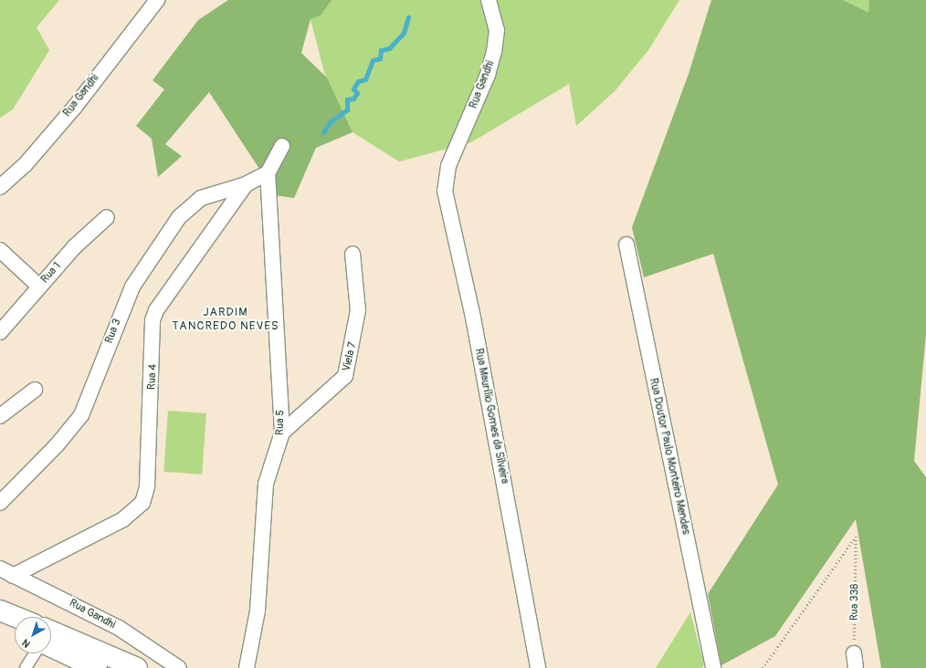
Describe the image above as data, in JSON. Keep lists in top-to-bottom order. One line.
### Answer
{"streets":{"street":["Rua Gandhi","Rua 1","Rua 3","Viela 7","Rua 4","Rua Maurílio Gomes da Silveira","Rua 5","Rua Doutor Paulo Monteiro Mendes"],"path":["Rua 338"]},"crossings":[["Rua Gandhi","Rua 4"],["Rua Gandhi","Rua Maurílio Gomes da Silveira"],["Rua 3","Rua 4"],["Viela 7","Rua 5"],["Rua 4","Rua 5"]],"districts":["JARDIM TANCREDO NEVES"],"north":"bottom left"}
